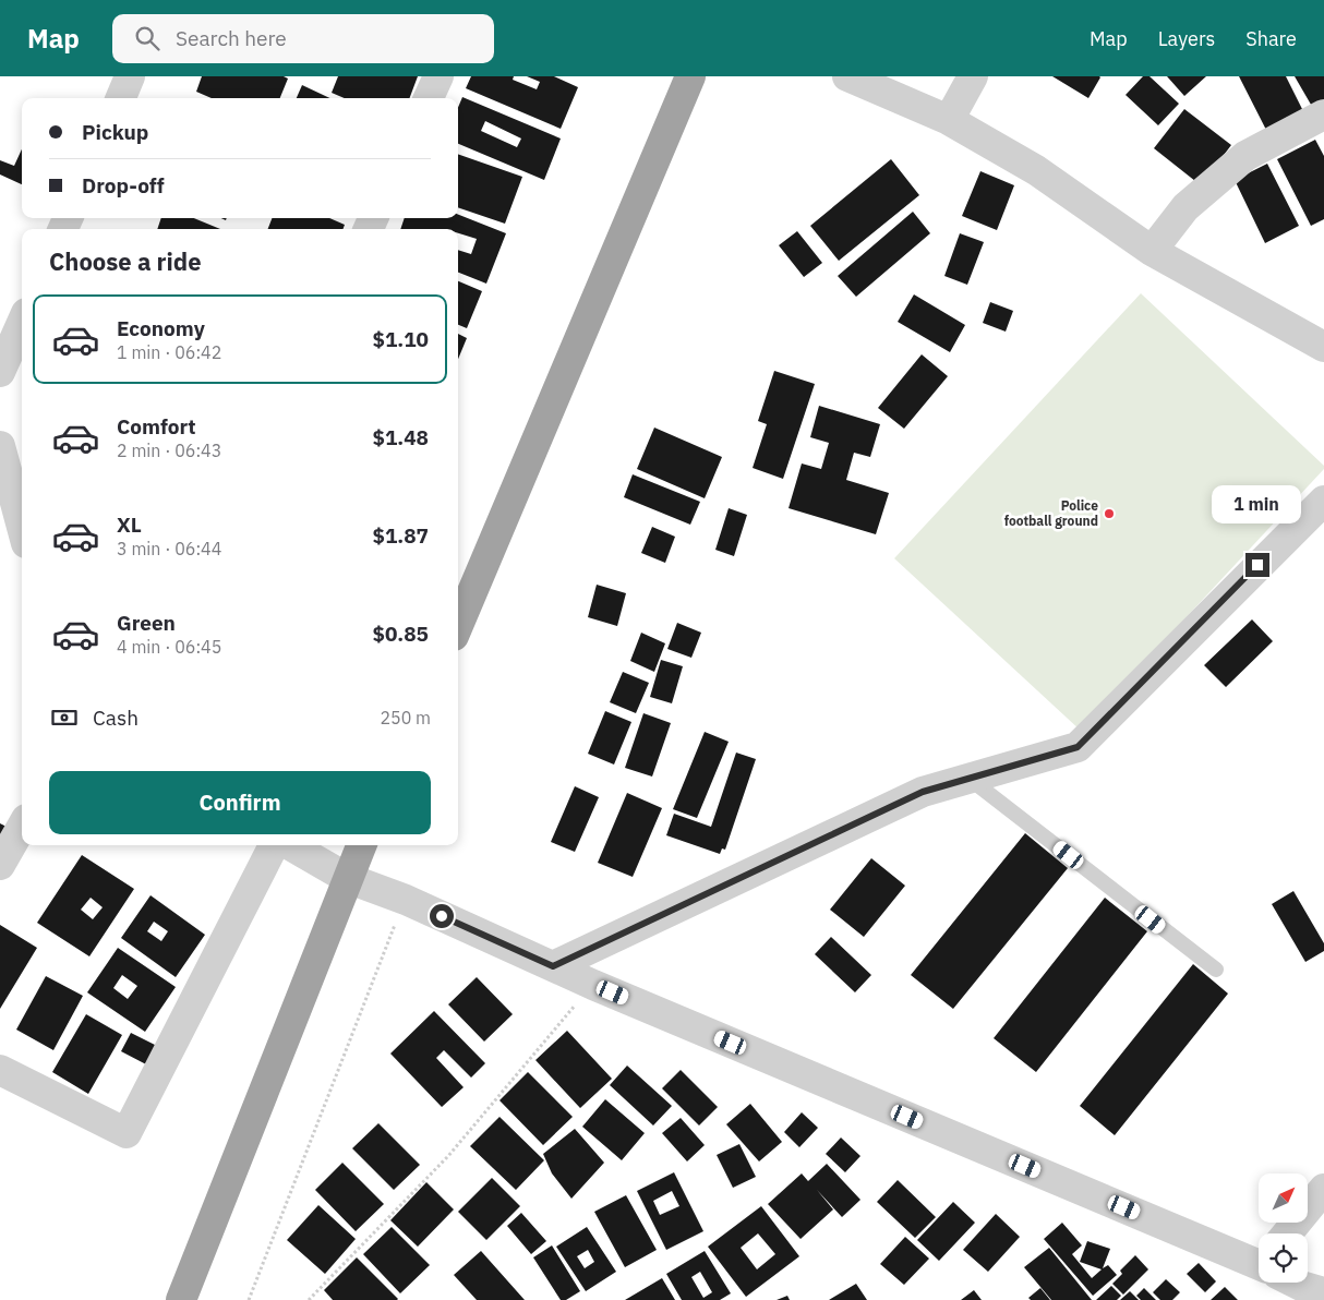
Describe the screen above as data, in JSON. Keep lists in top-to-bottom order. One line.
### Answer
{"places":["Police football ground"],"north":"top right","page":{"header":"Map","search":"Search here","nav":["Map","Layers","Share"],"banner":["Pickup","Drop-off"],"heading":"Choose a ride","list":[{"name":"Economy","note":"1 min · 06:42","value":"$1.10"},{"name":"Comfort","note":"2 min · 06:43","value":"$1.48"},{"name":"XL","note":"3 min · 06:44","value":"$1.87"},{"name":"Green","note":"4 min · 06:45","value":"$0.85"}],"bubble":"1 min","pay":["Cash","250 m"],"buttons":"Confirm"}}
